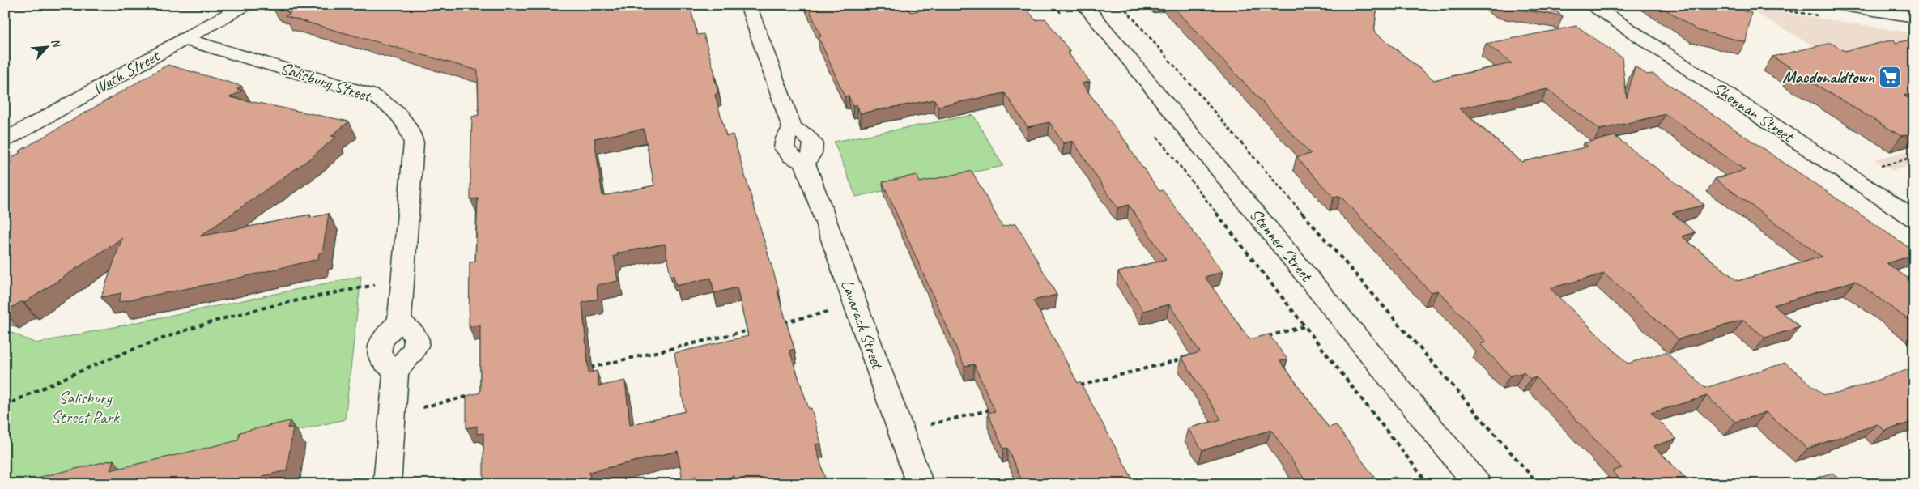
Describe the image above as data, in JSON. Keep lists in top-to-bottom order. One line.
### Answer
{"streets":{"street":["Wuth Street","Salisbury Street","Shennan Street","Stenner Street","Lavarack Street"]},"crossings":[["Wuth Street","Salisbury Street"]],"parks":["Salisbury Street Park"],"places":{"supermarket":["Macdonaldtown"]},"north":"top right"}
